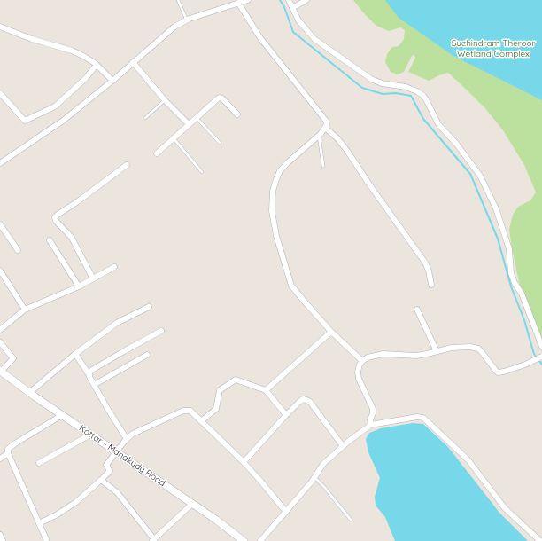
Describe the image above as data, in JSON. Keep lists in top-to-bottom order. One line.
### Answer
{"streets":{"main road":["Kottar - Manakudy Road"]},"parks":["Suchindram Theroor Wetland Complex"]}
